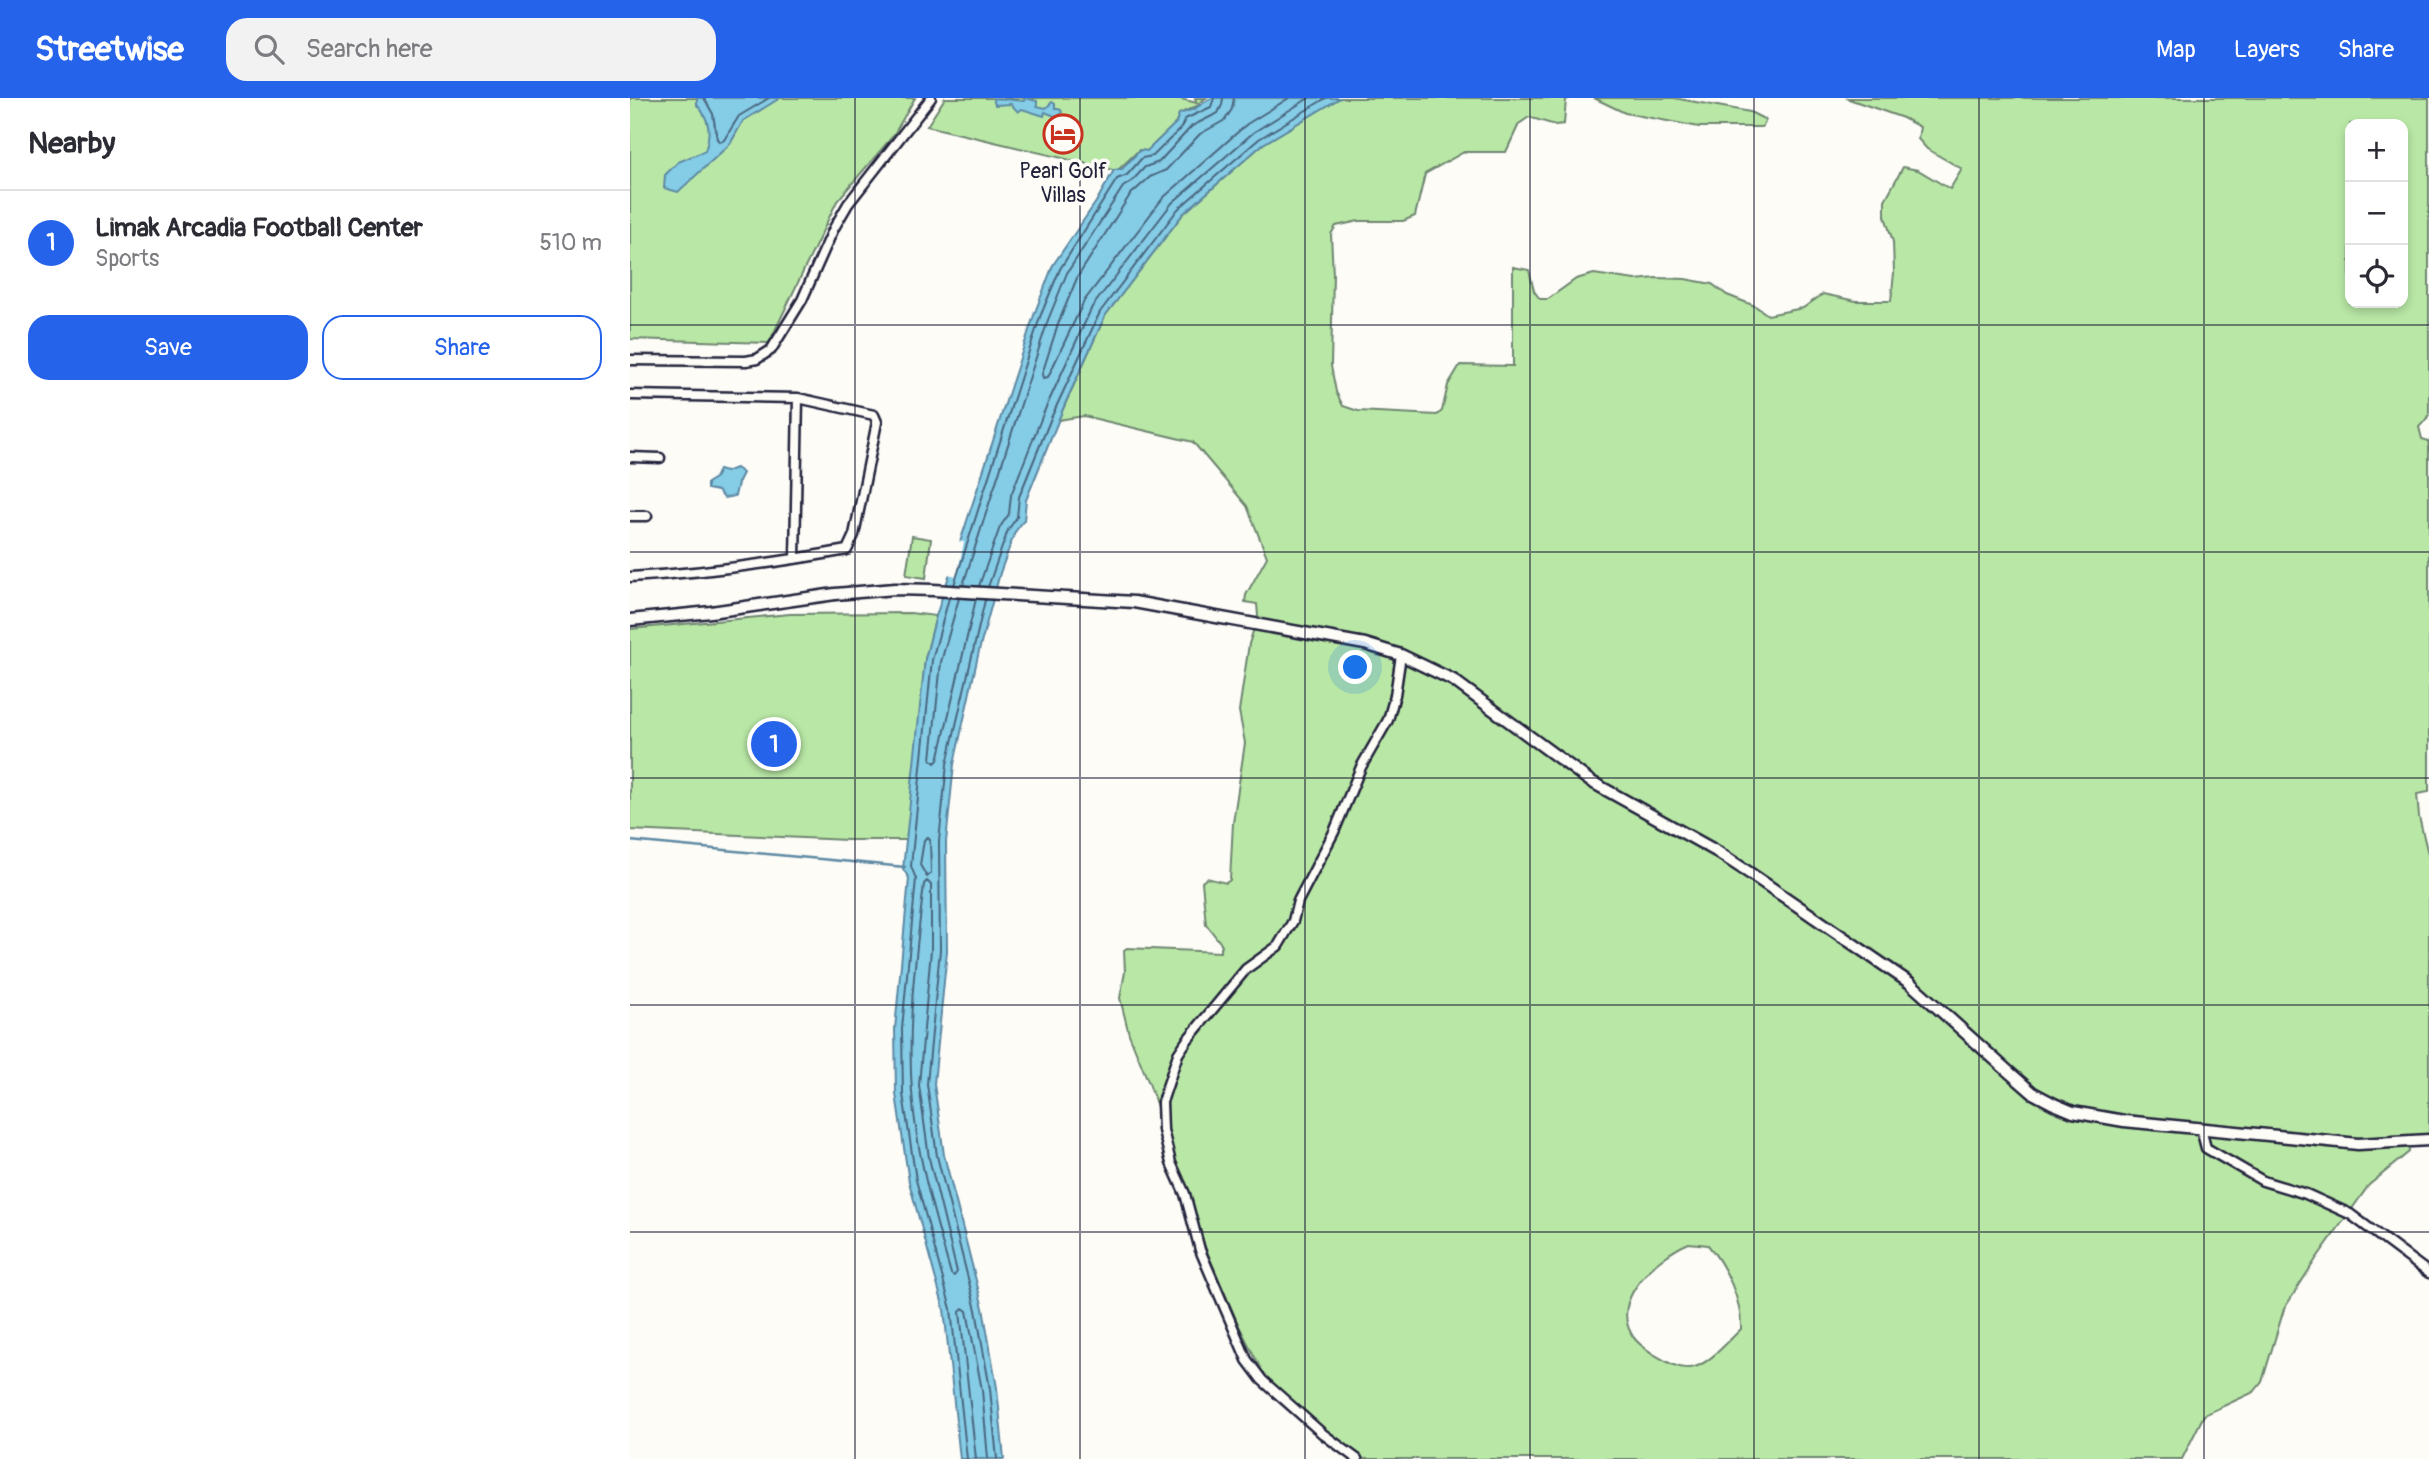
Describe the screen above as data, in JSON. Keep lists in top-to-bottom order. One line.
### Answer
{"places":{"hotel":["Pearl Golf Villas"]},"page":{"header":"Streetwise","search":"Search here","nav":["Map","Layers","Share"],"heading":"Nearby","map_buttons":["+","−"],"list":[{"mark":"1","name":"Limak Arcadia Football Center","note":"Sports","value":"510 m"}],"buttons":["Save","Share"],"pins":"1"}}
